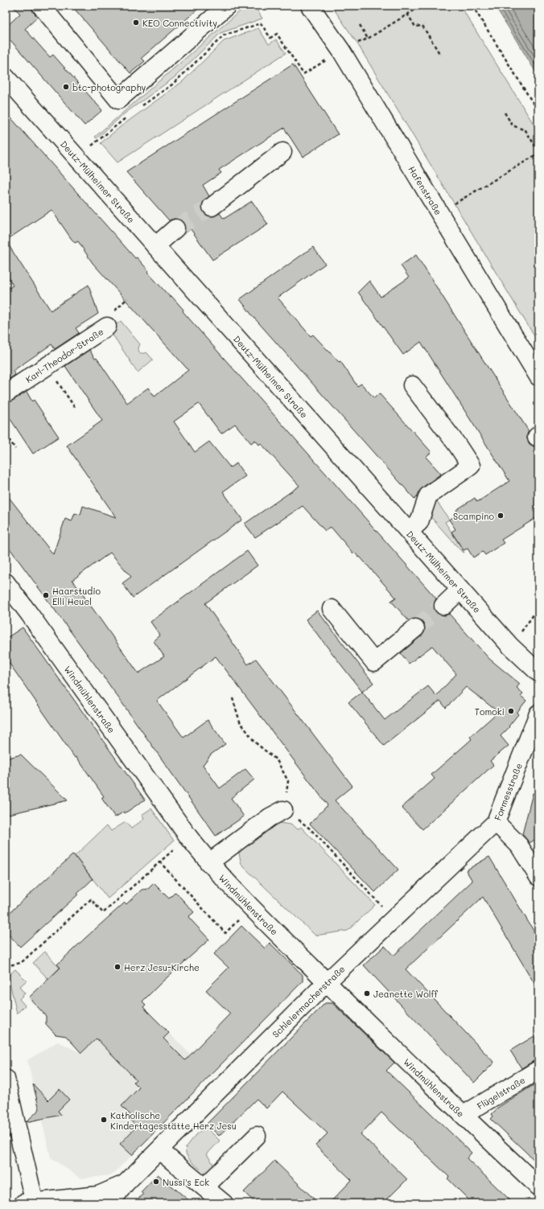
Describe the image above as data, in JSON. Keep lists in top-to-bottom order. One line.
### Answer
{"streets":{"street":["Deutz-Mülheimer Straße","Hafenstraße","Karl-Theodor-Straße","Windmühlenstraße","Formesstraße","Schleiermacherstraße","Flügelstraße"]},"crossings":[["Windmühlenstraße","Schleiermacherstraße"],["Windmühlenstraße","Flügelstraße"],["Formesstraße","Schleiermacherstraße"]],"places":["KEO Connectivity","btc-photography","Scampino","Haarstudio Elli Heuel","Tomoki","Herz Jesu-Kirche","Jeanette Wolff","Katholische Kindertagesstätte Herz Jesu","Nussi's Eck"]}
